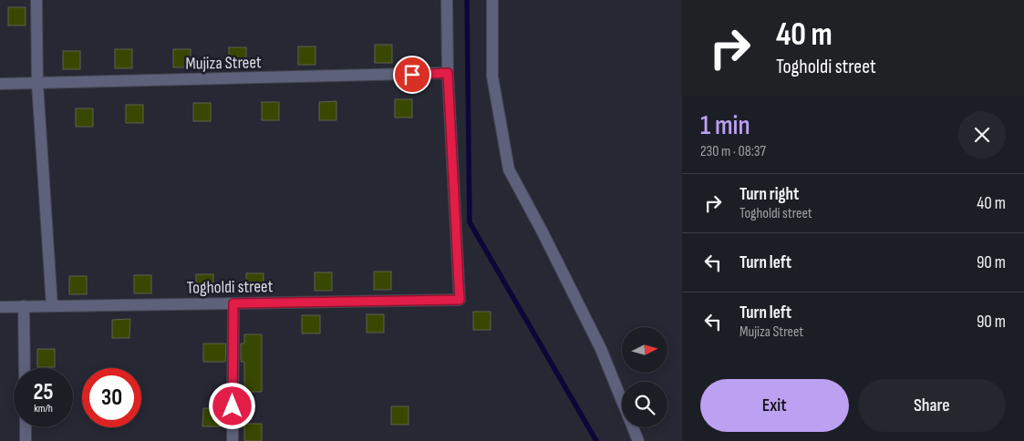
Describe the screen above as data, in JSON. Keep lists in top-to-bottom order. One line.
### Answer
{"streets":{"street":["Mujiza Street","Togholdi street"]},"crossings":[["Mujiza Street","Togholdi street"]],"north":"right","page":{"turn":["40 m","Togholdi street"],"heading":["1 min","230 m · 08:37"],"list":[{"name":"Turn right","note":"Togholdi street","value":"40 m"},{"name":"Turn left","value":"90 m"},{"name":"Turn left","note":"Mujiza Street","value":"90 m"}],"speed":"25 km/h","limit":"30","buttons":["Exit","Share"]}}
